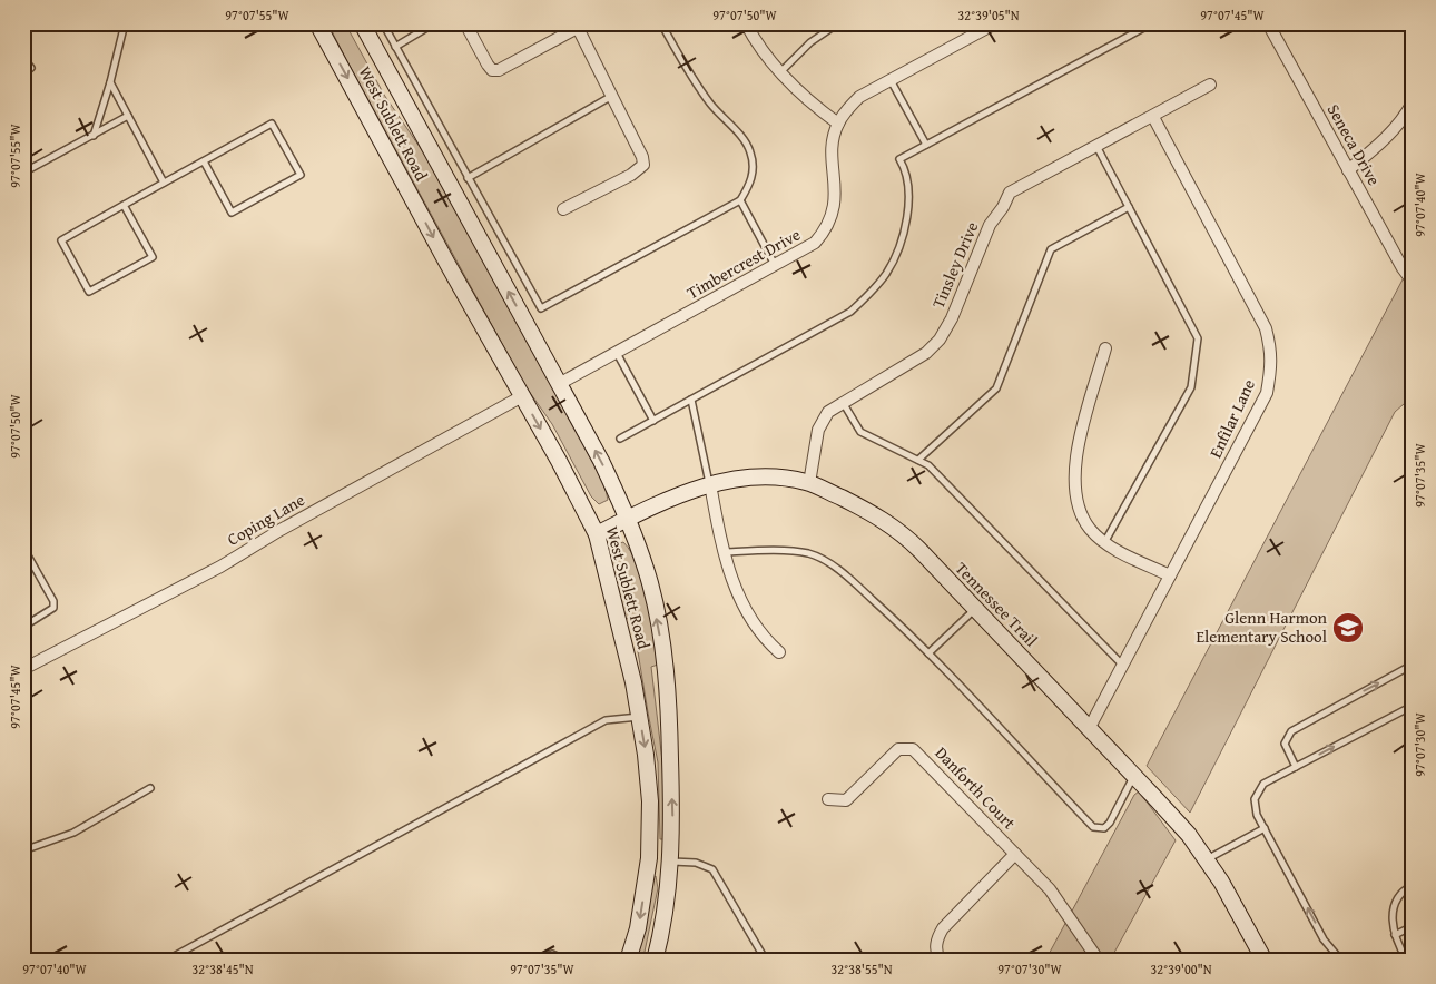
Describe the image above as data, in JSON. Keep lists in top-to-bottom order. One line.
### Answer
{"streets":{"main road":["West Sublett Road","Tennessee Trail"],"street":["Seneca Drive","Timbercrest Drive","Tinsley Drive","Enfilar Lane","Coping Lane","Danforth Court"]},"crossings":[["West Sublett Road","Timbercrest Drive"],["West Sublett Road","Coping Lane"],["West Sublett Road","Tennessee Trail"],["Tinsley Drive","Enfilar Lane"],["Tinsley Drive","Tennessee Trail"],["Enfilar Lane","Tennessee Trail"]],"places":{"school or university":["Glenn Harmon Elementary School"]},"coordinates":["97°07'55\"W","97°07'50\"W","32°39'05\"N","97°07'45\"W","97°07'40\"W","97°07'35\"W","97°07'30\"W","32°38'45\"N","32°38'55\"N","32°39'00\"N"]}
